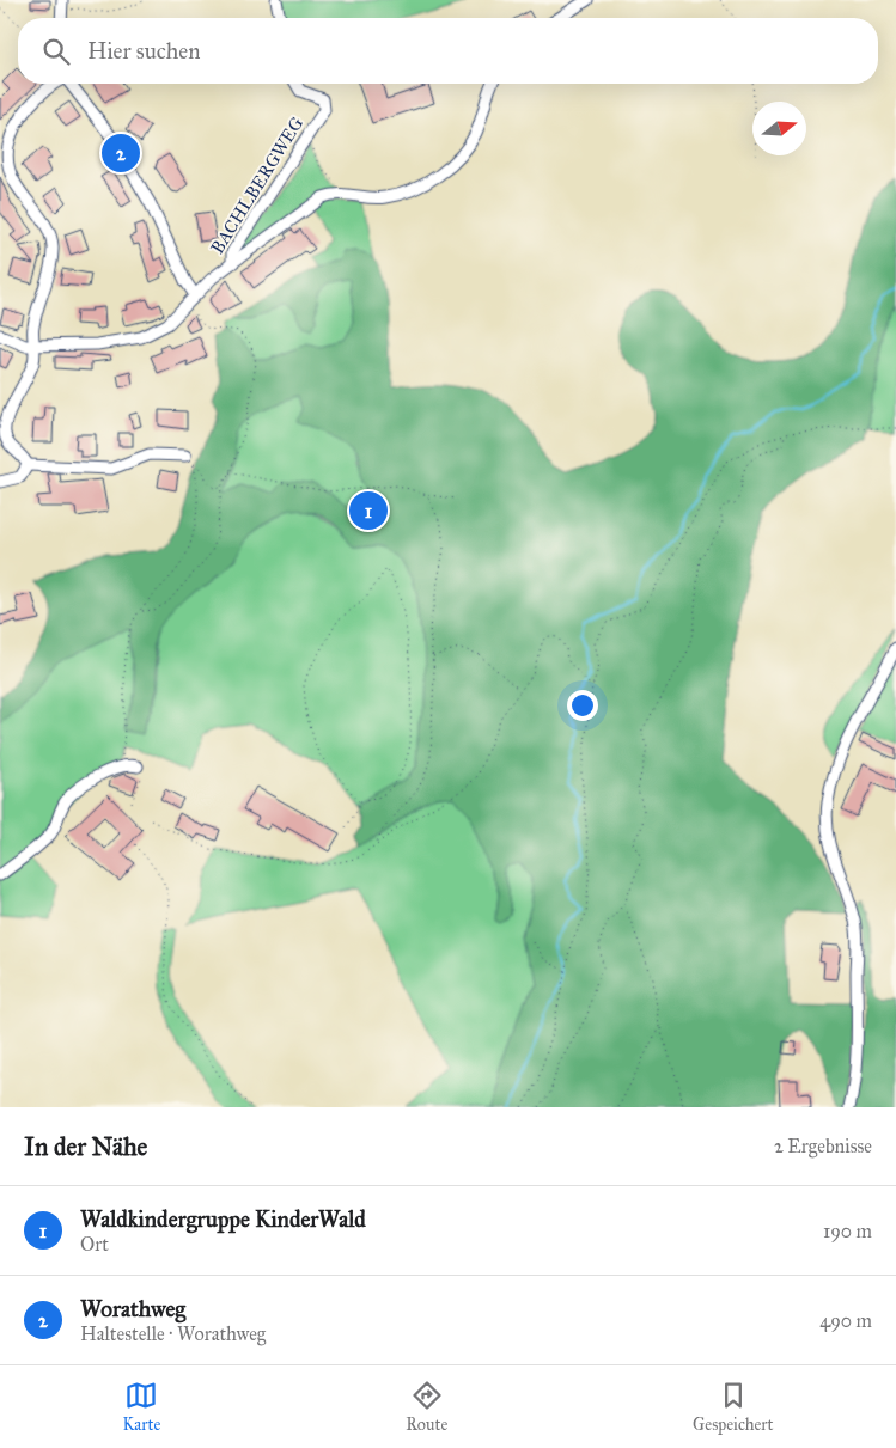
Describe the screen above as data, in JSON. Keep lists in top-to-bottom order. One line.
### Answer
{"streets":{"street":["BACHLBERGWEG"]},"north":"right","page":{"search":"Hier suchen","pins":["2","1"],"heading":["In der Nähe","2 Ergebnisse"],"list":[{"mark":"1","name":"Waldkindergruppe KinderWald","note":"Ort","value":"190 m"},{"mark":"2","name":"Worathweg","note":"Haltestelle · Worathweg","value":"490 m"}],"nav":["Karte","Route","Gespeichert"]}}
